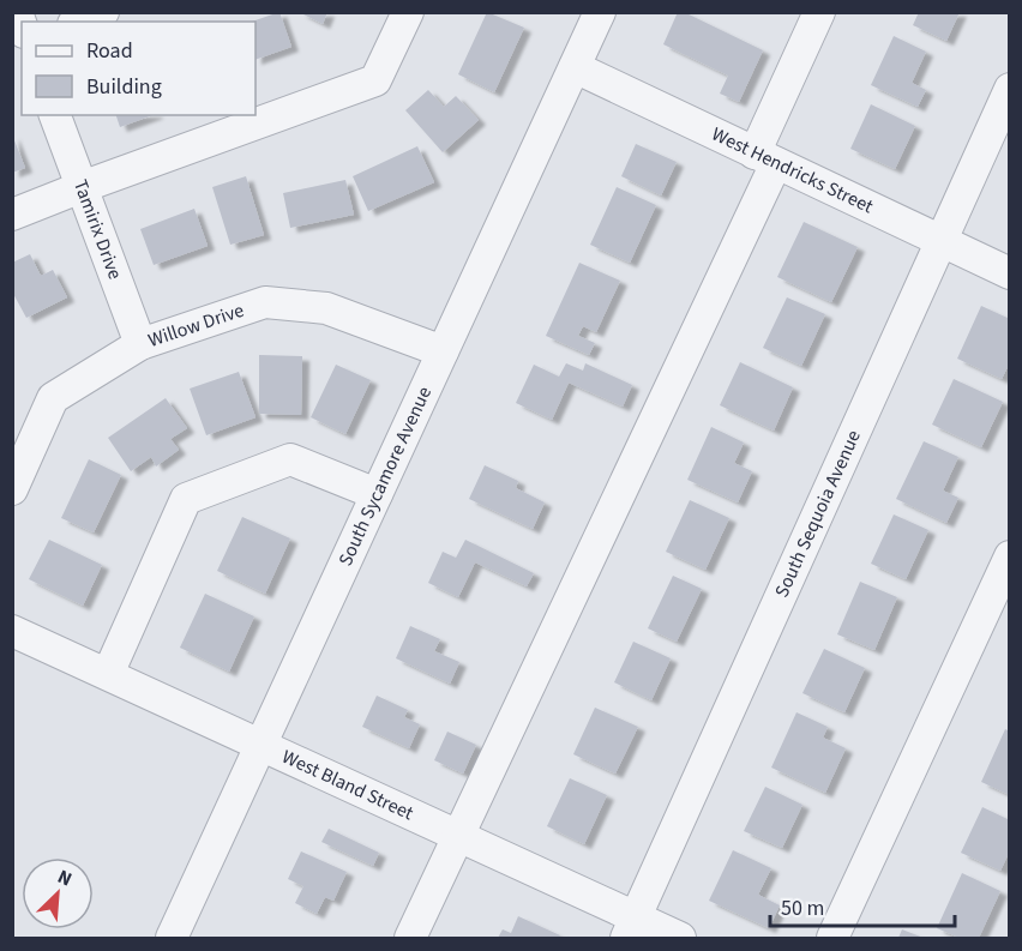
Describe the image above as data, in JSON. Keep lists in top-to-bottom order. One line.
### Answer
{"streets":{"street":["West Hendricks Street","Tamirix Drive","Willow Drive","South Sycamore Avenue","South Sequoia Avenue","West Bland Street"]},"crossings":[["West Hendricks Street","South Sycamore Avenue"],["West Hendricks Street","South Sequoia Avenue"],["Tamirix Drive","Willow Drive"],["Willow Drive","South Sycamore Avenue"],["South Sycamore Avenue","West Bland Street"],["South Sequoia Avenue","West Bland Street"]],"legend":["Road","Building"],"scale_bar":"50 m","north":"top right"}
